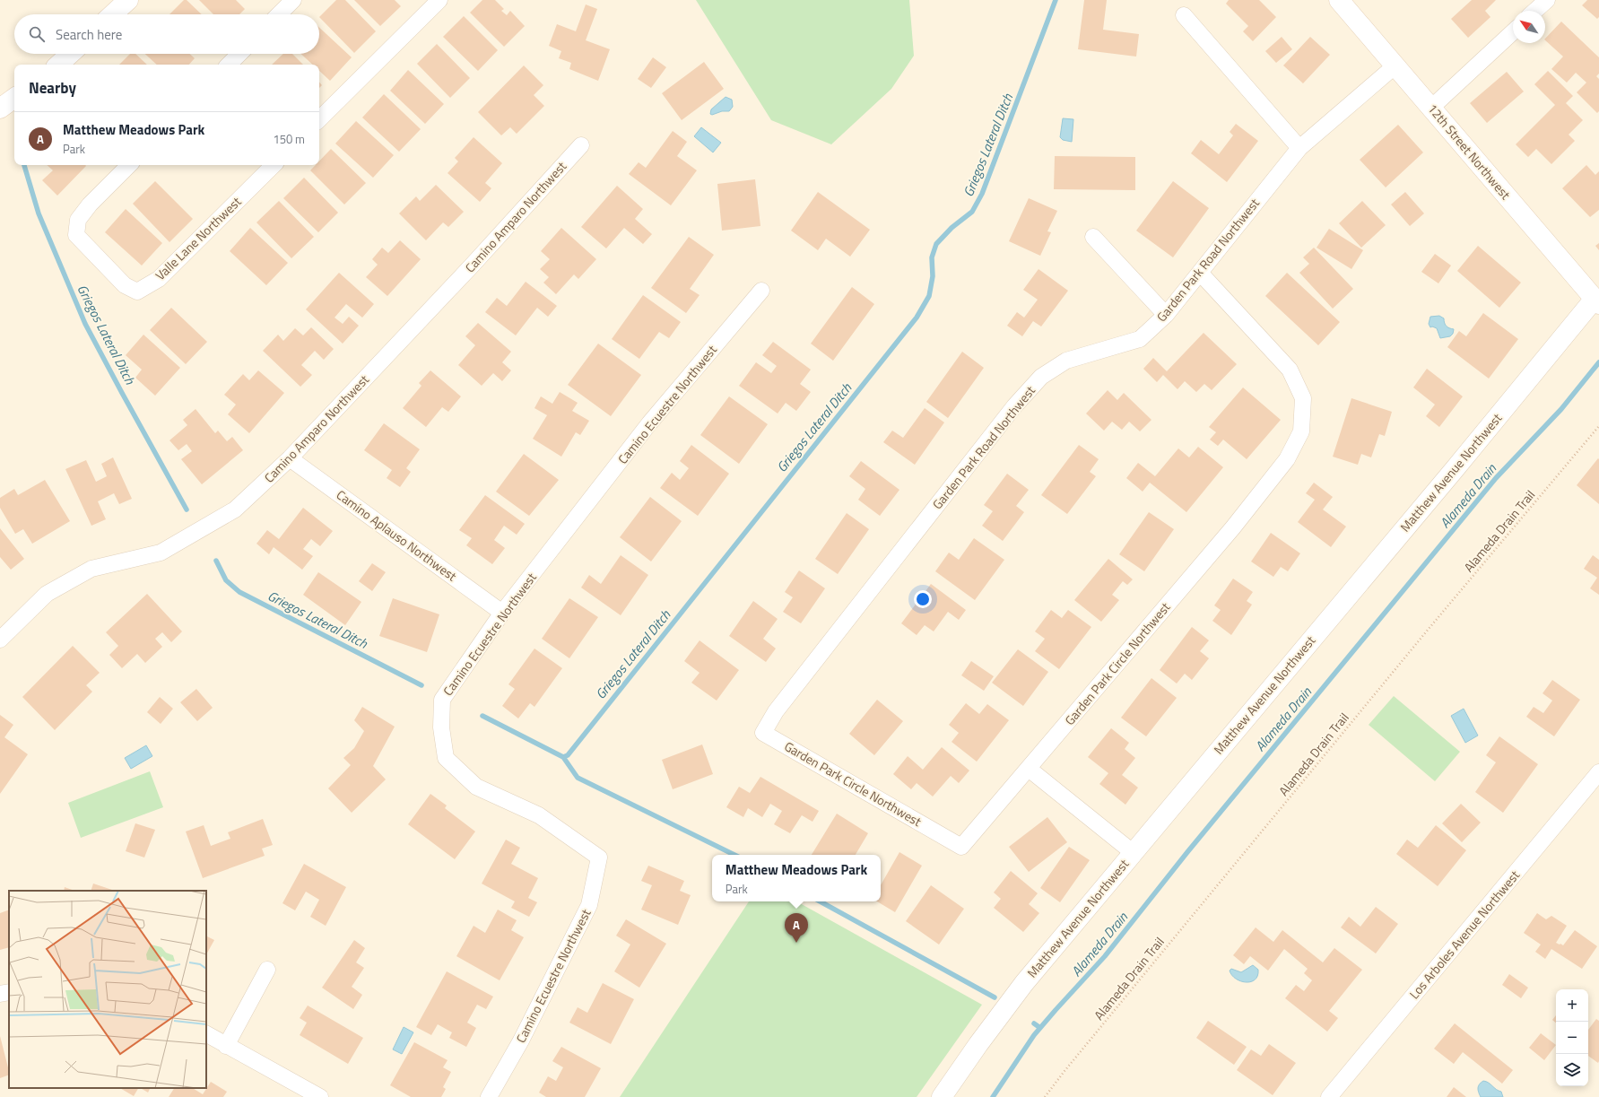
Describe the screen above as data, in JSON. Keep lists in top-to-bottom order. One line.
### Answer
{"streets":{"street":["12th Street Northwest","Camino Amparo Northwest","Valle Lane Northwest","Garden Park Road Northwest","Camino Ecuestre Northwest","Matthew Avenue Northwest","Camino Aplauso Northwest","Garden Park Circle Northwest","Los Arboles Avenue Northwest"],"path":["Alameda Drain Trail"]},"crossings":[["12th Street Northwest","Garden Park Road Northwest"],["12th Street Northwest","Matthew Avenue Northwest"],["Camino Amparo Northwest","Camino Aplauso Northwest"],["Garden Park Road Northwest","Garden Park Circle Northwest"],["Camino Ecuestre Northwest","Camino Aplauso Northwest"]],"water":["Griegos Lateral Ditch","Alameda Drain"],"north":"top left","page":{"search":"Search here","heading":"Nearby","list":[{"mark":"A","name":"Matthew Meadows Park","note":"Park","value":"150 m"}],"popup":["Matthew Meadows Park","Park"],"pins":"A","map_buttons":["+","−"]}}
